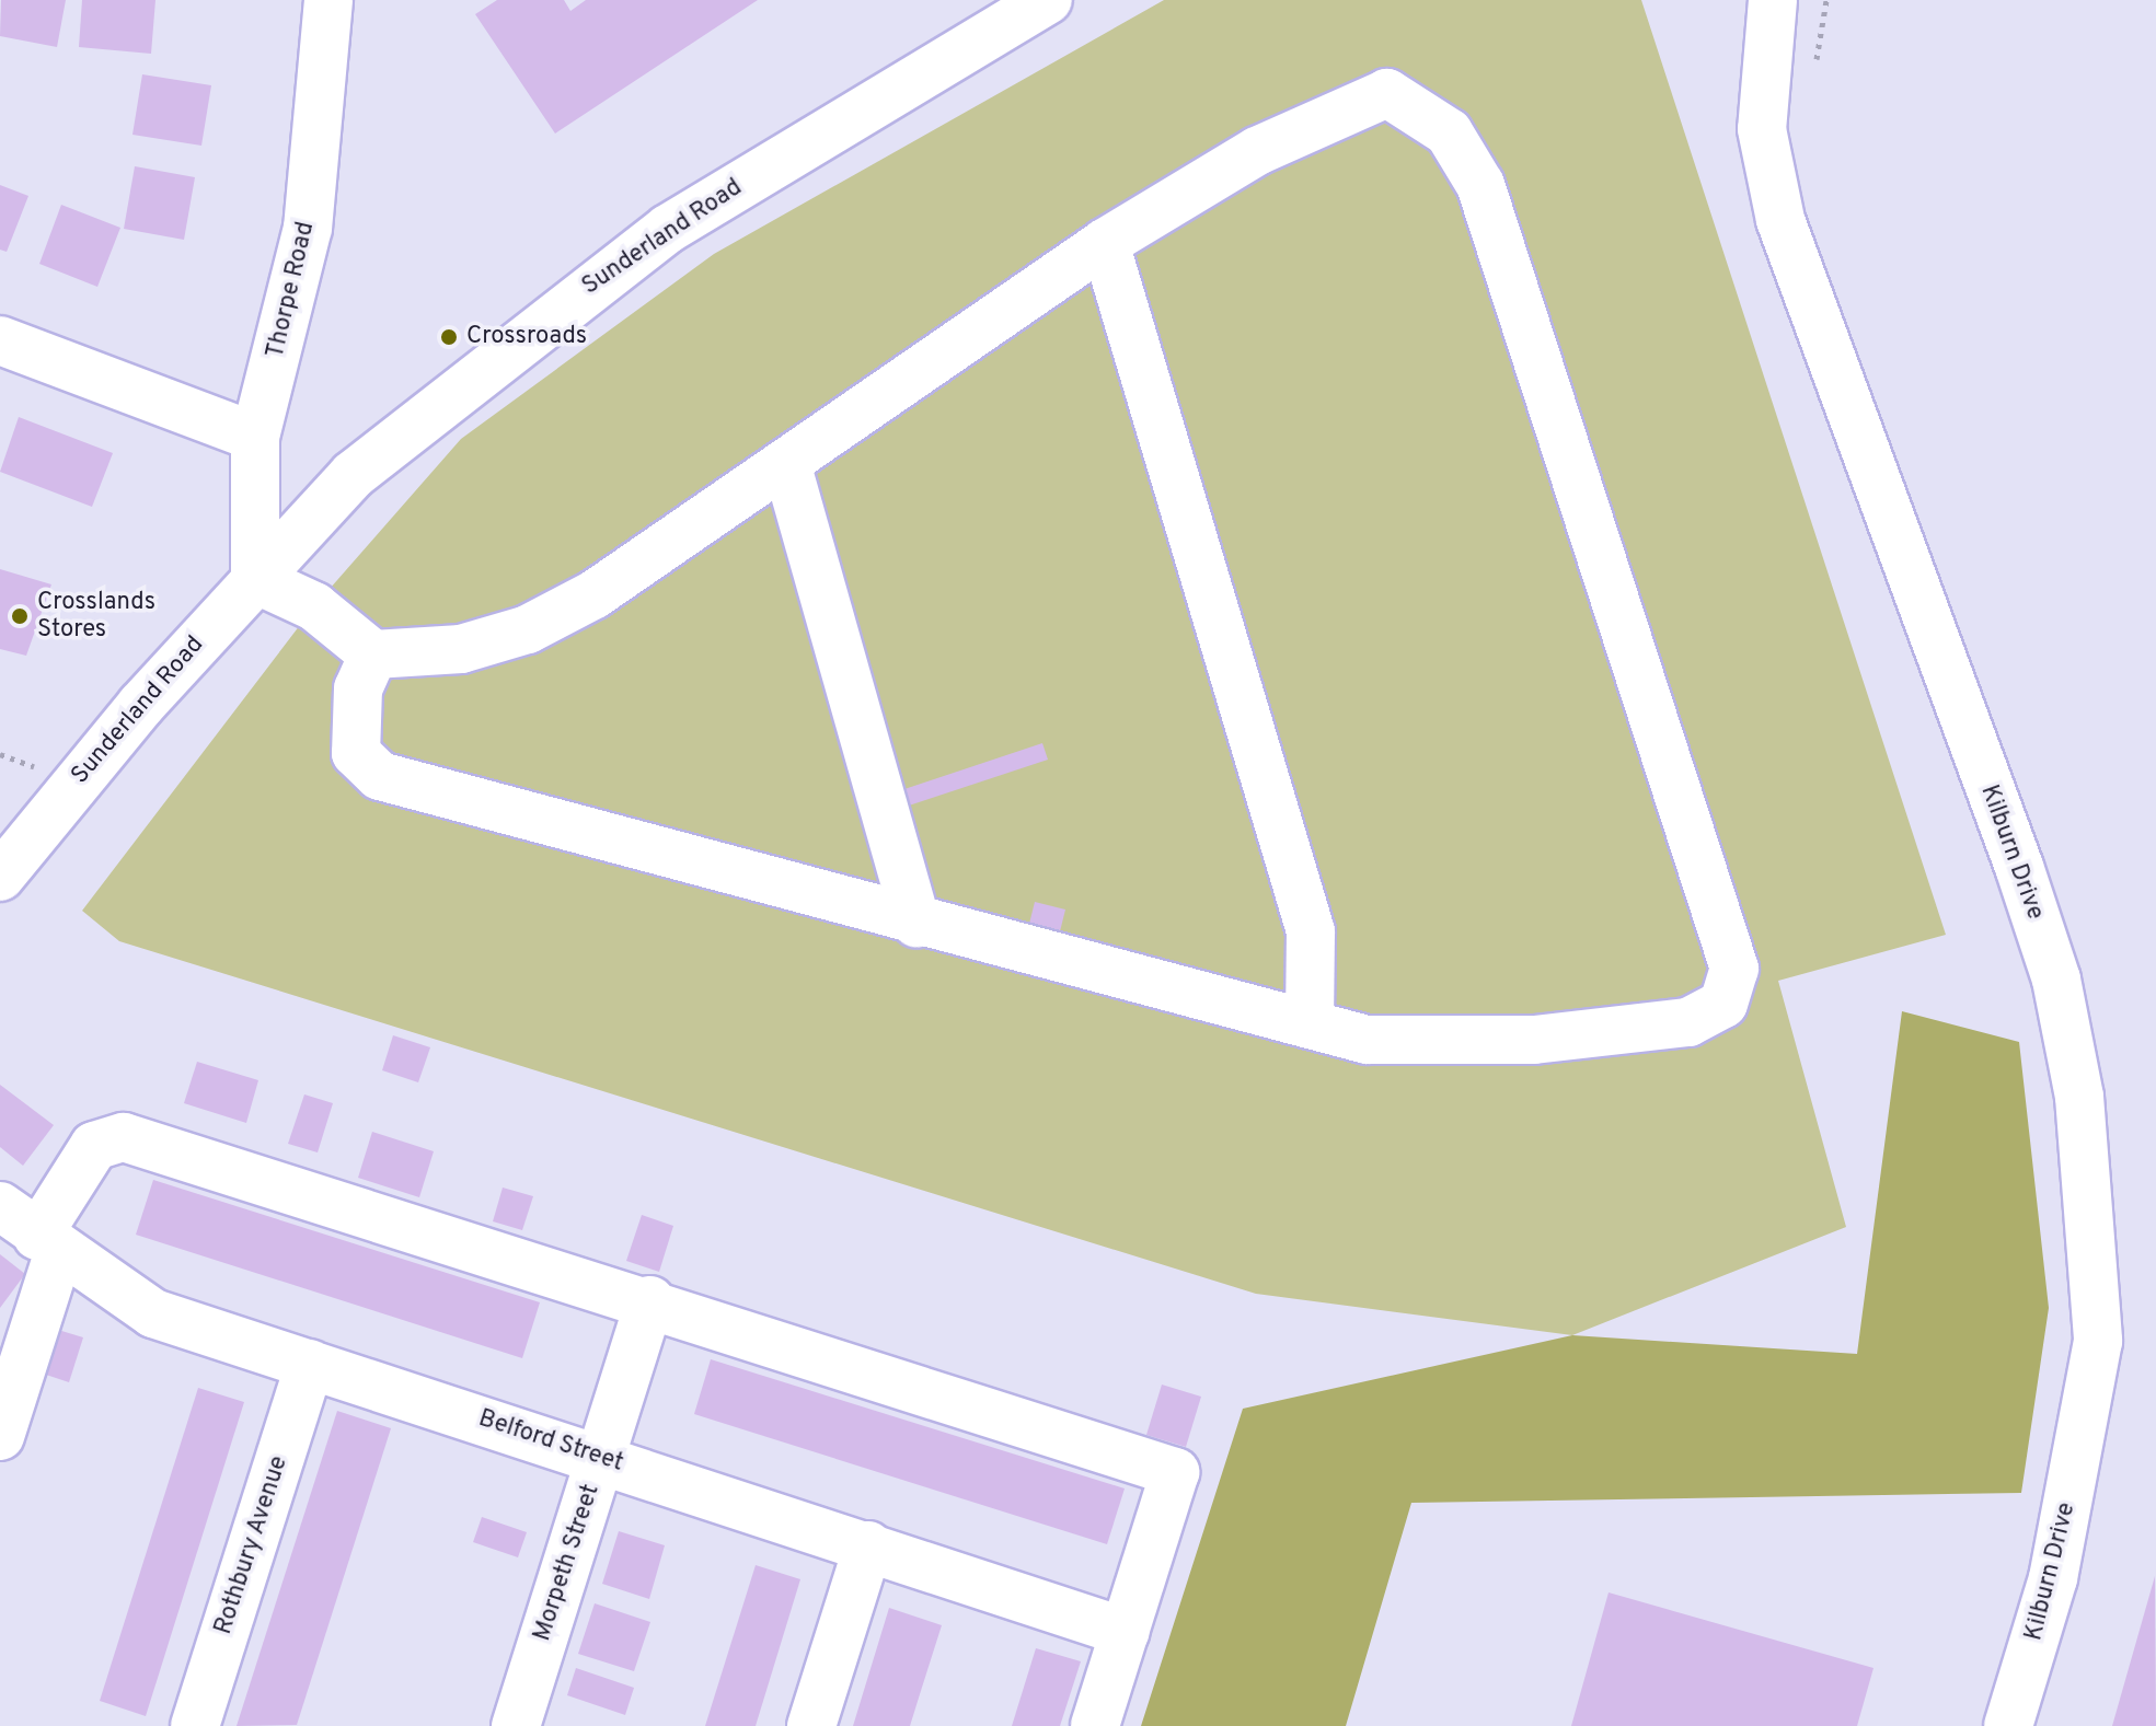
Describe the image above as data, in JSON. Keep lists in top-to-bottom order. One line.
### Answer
{"streets":{"street":["Sunderland Road","Thorpe Road","Kilburn Drive","Belford Street","Rothbury Avenue","Morpeth Street"]},"crossings":[["Sunderland Road","Thorpe Road"],["Belford Street","Rothbury Avenue"],["Belford Street","Morpeth Street"]],"places":["Crossroads","Crosslands Stores"]}
